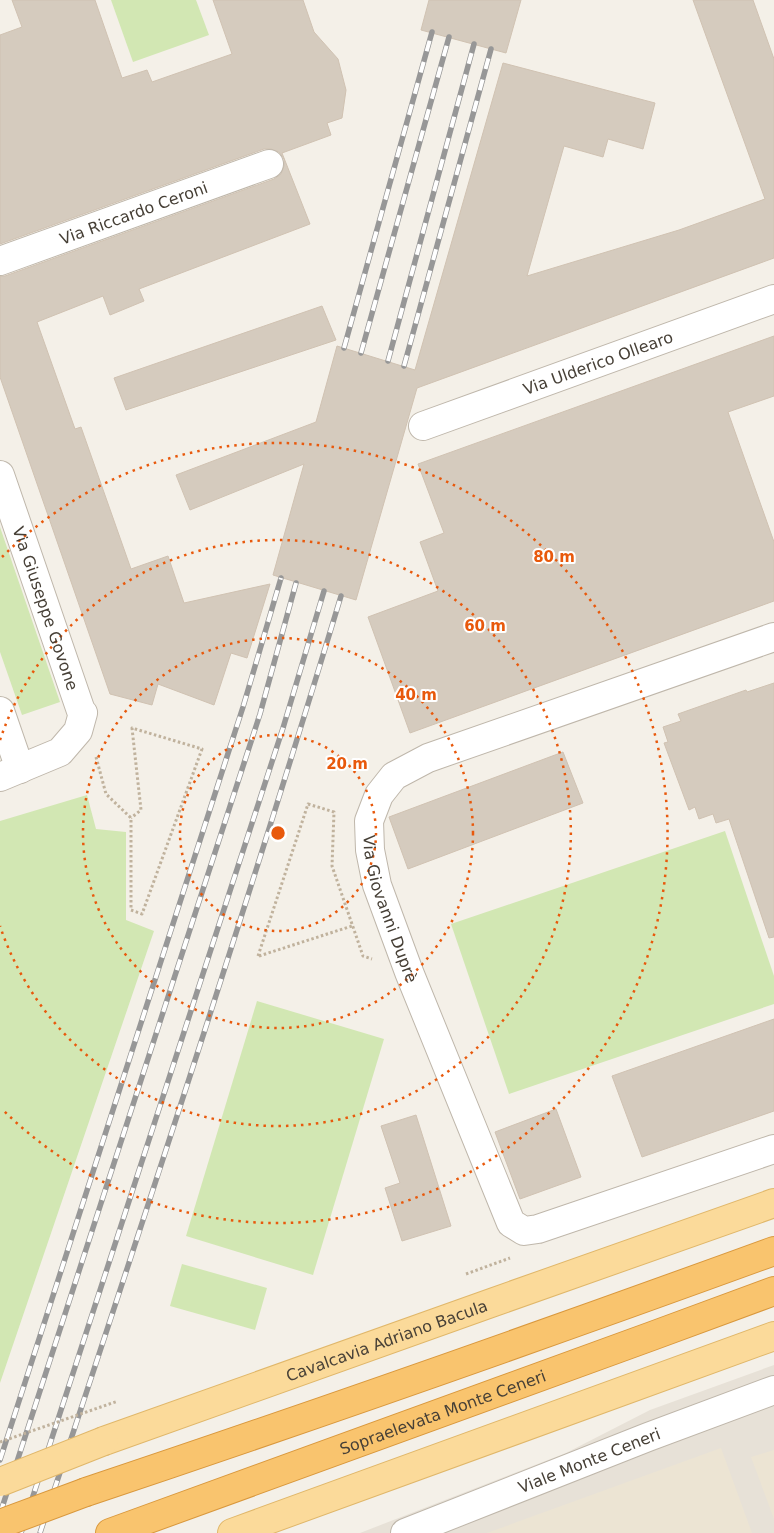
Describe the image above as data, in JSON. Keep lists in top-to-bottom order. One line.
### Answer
{"streets":{"highway":["Sopraelevata Monte Ceneri"],"main road":["Cavalcavia Adriano Bacula"],"street":["Via Riccardo Ceroni","Via Ulderico Ollearo","Via Giuseppe Govone","Via Giovanni Duprè","Viale Monte Ceneri"]},"rings":["80 m","60 m","40 m","20 m"]}
